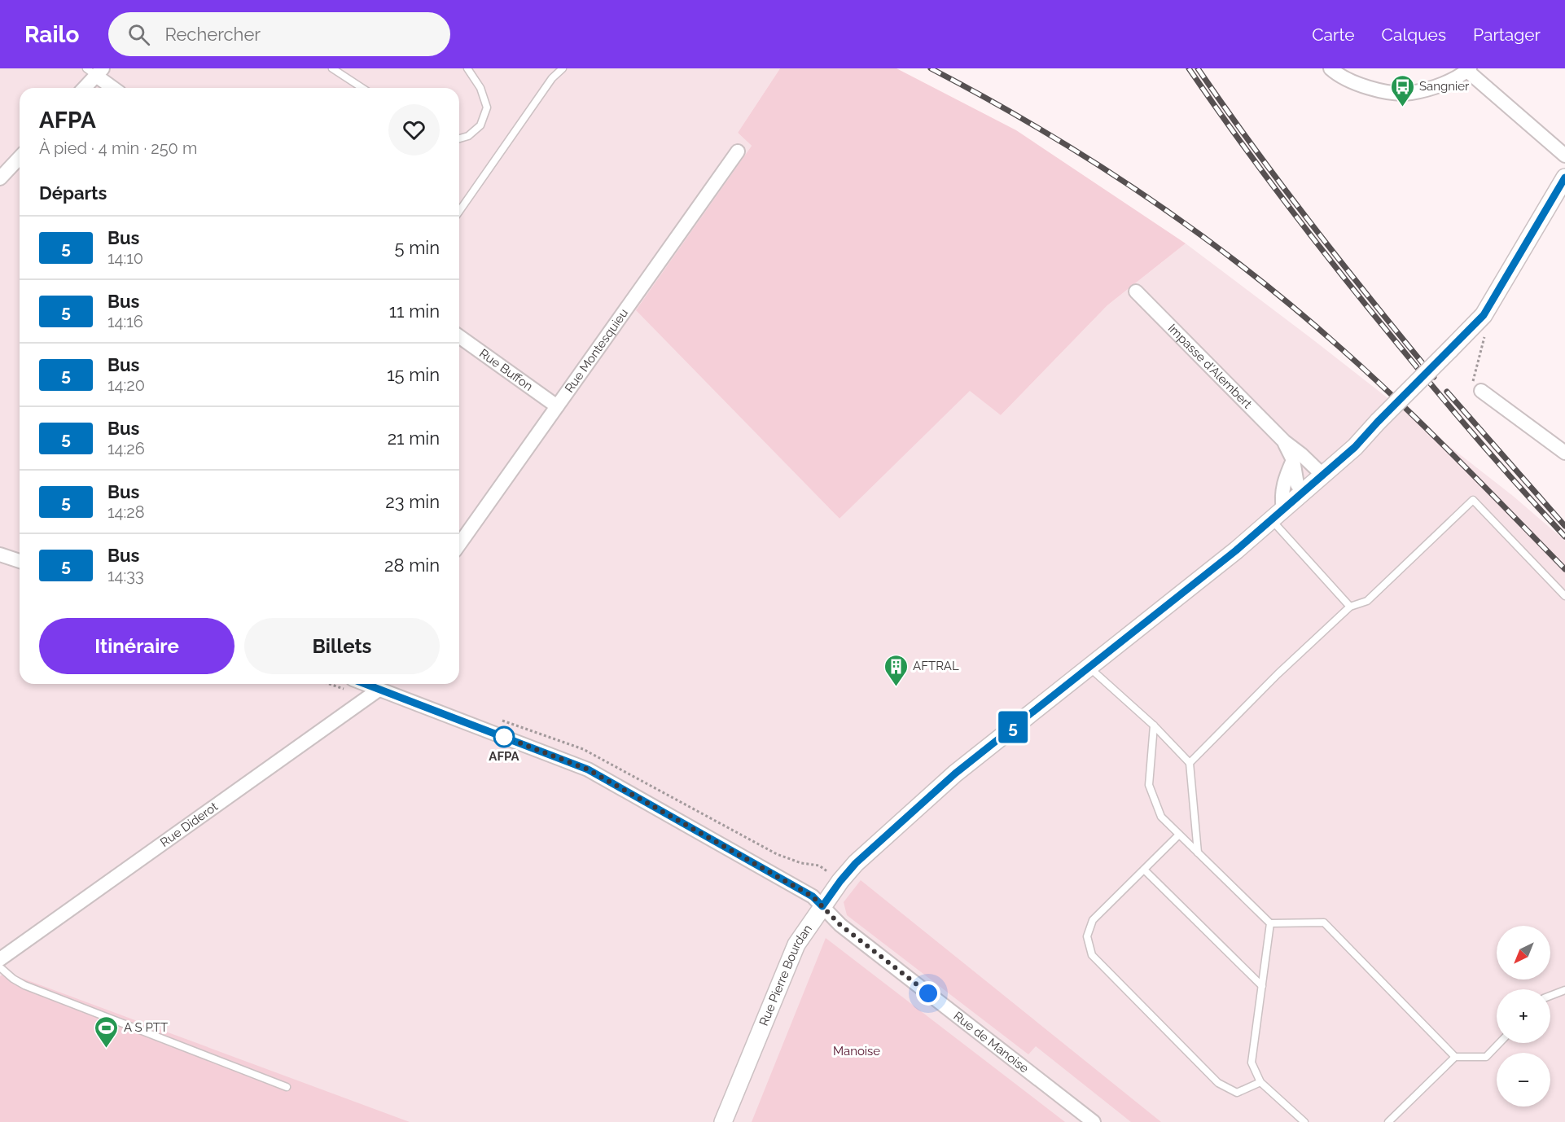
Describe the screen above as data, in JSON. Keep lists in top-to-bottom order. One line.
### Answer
{"streets":{"street":["Rue Montesquieu","Impasse d'Alembert","Rue Buffon","Rue Diderot","Rue Pierre Bourdan","Rue de Manoise"]},"crossings":[["Rue Montesquieu","Rue Buffon"],["Impasse d'Alembert","Rue Pierre Bourdan"],["Rue Diderot","Rue de Manoise"],["Rue Pierre Bourdan","Rue de Manoise"]],"parks":["Manoise"],"places":{"bus stop":["Sangnier"],"building":["AFTRAL"],"other":["AFPA"],"sports":["A S PTT"]},"lines":["bus line 5"],"north":"bottom left","page":{"header":"Railo","search":"Rechercher","nav":["Carte","Calques","Partager"],"on_map":"5","heading":[["AFPA","À pied · 4 min · 250 m"],"Départs"],"list":[{"mark":"5","name":"Bus","note":"14:10","value":"5 min"},{"mark":"5","name":"Bus","note":"14:16","value":"11 min"},{"mark":"5","name":"Bus","note":"14:20","value":"15 min"},{"mark":"5","name":"Bus","note":"14:26","value":"21 min"},{"mark":"5","name":"Bus","note":"14:28","value":"23 min"},{"mark":"5","name":"Bus","note":"14:33","value":"28 min"}],"buttons":["Itinéraire","Billets"],"map_buttons":["+","−"]}}
